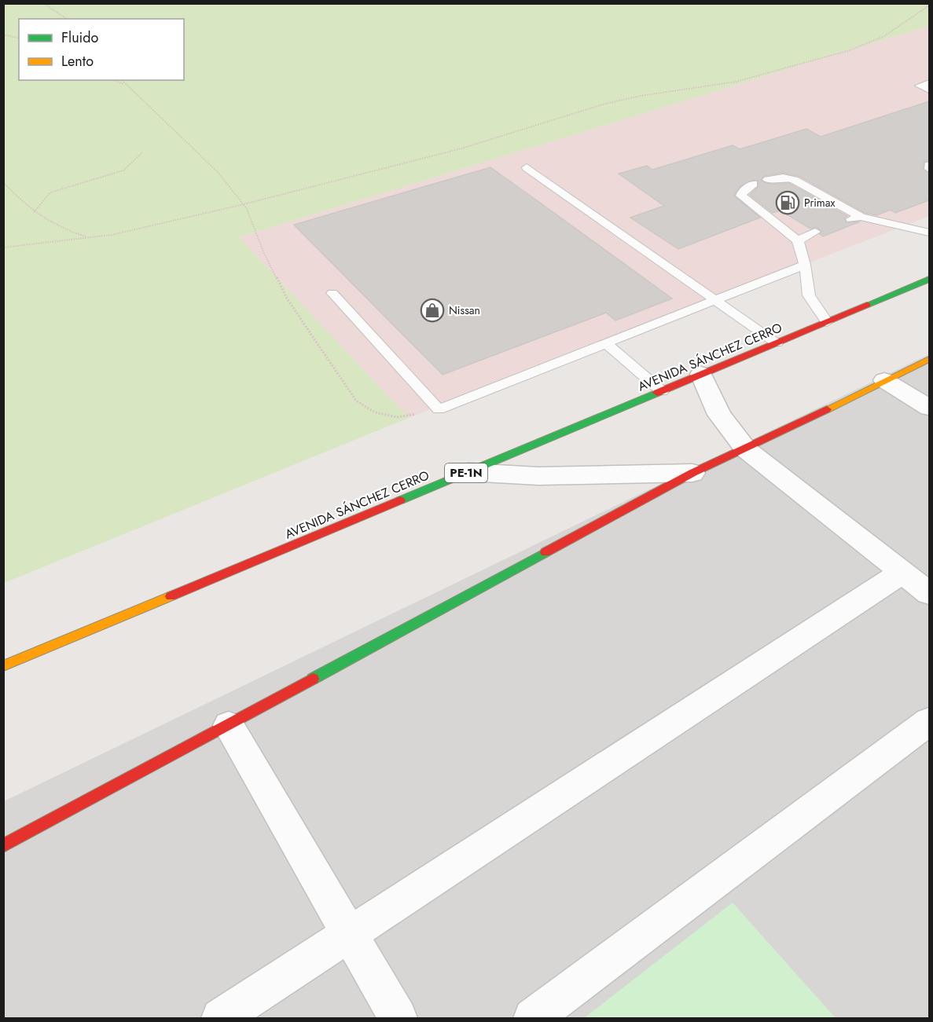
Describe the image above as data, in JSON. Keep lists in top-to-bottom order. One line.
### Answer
{"streets":{"main road":["AVENIDA SÁNCHEZ CERRO","PE-1N"]},"places":{"fuel station":["Primax"],"shop":["Nissan"]},"legend":["Fluido","Lento"]}
